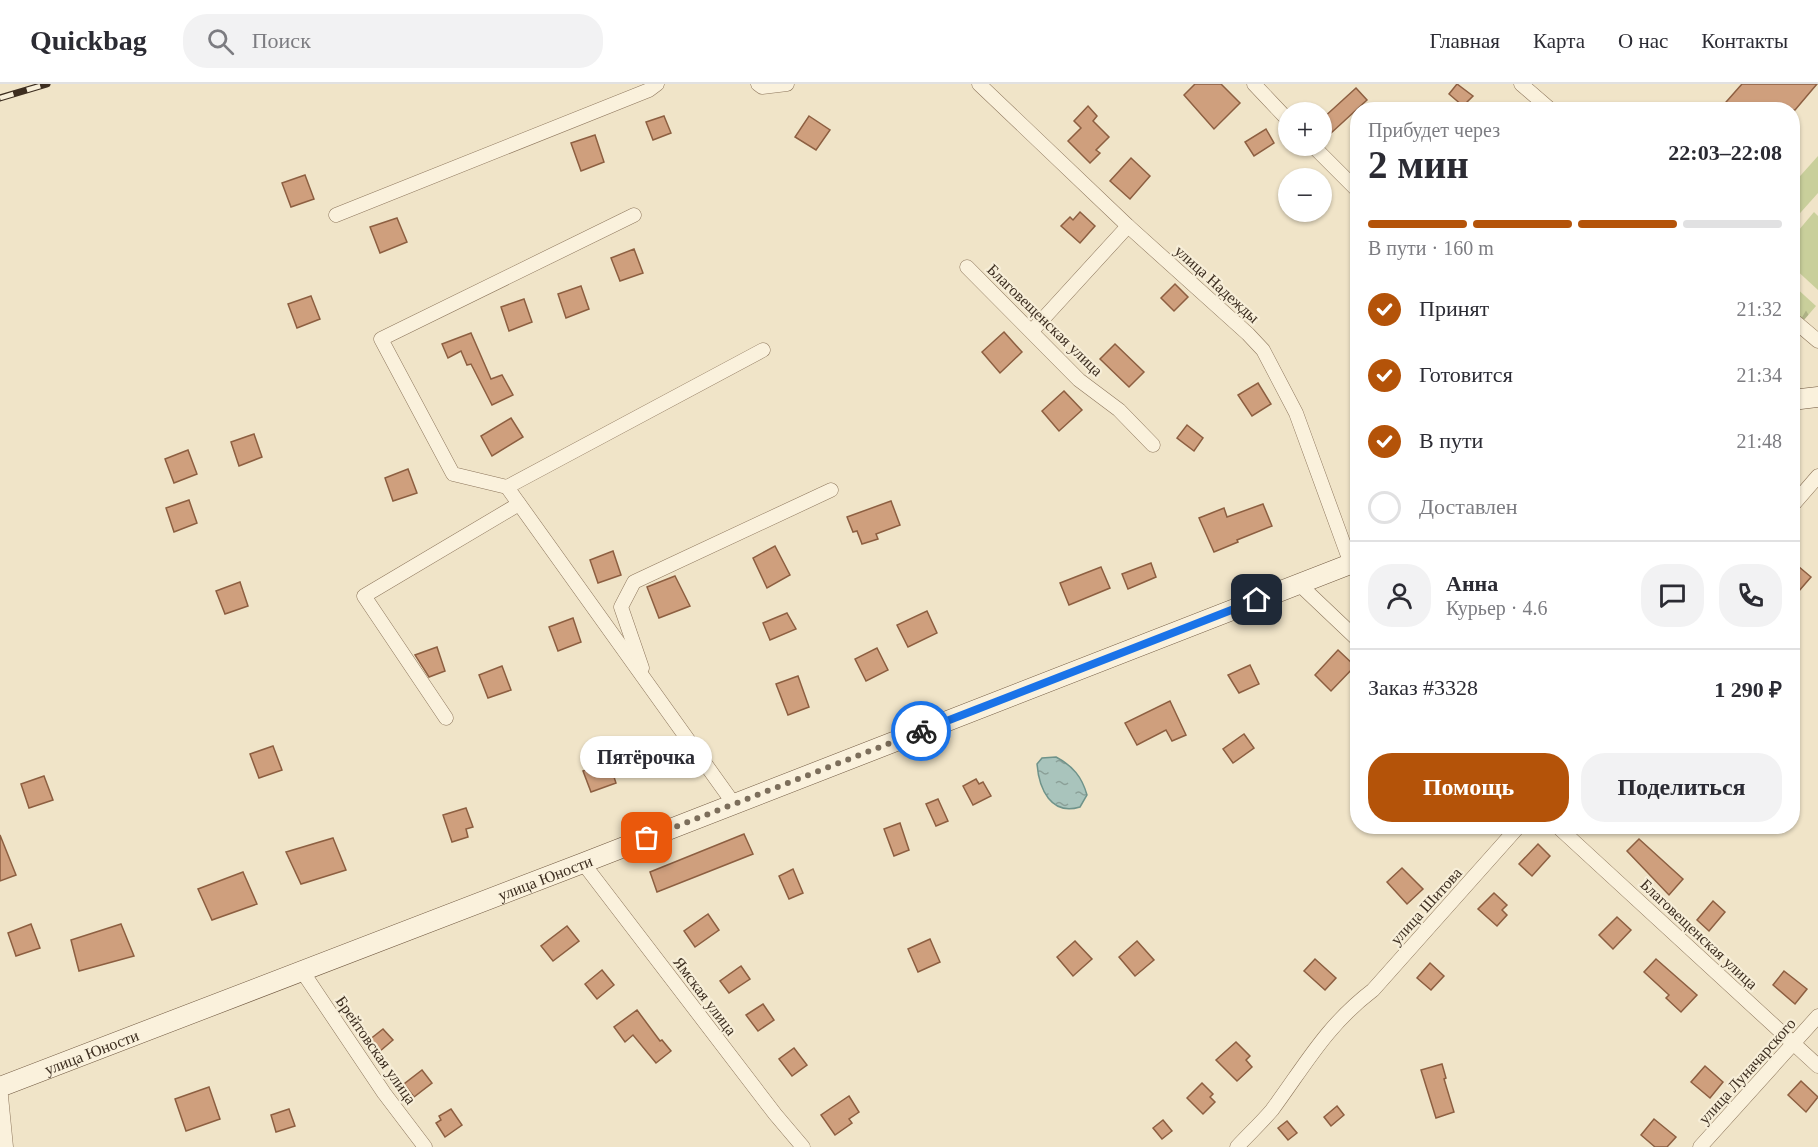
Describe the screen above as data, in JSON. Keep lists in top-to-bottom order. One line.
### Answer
{"streets":{"street":["улица Надежды","Благовещенская улица","улица Юности","улица Шитова","Ямская улица","Брейтовская улица","улица Луначарского"]},"crossings":[["Благовещенская улица","улица Луначарского"],["улица Юности","Ямская улица"],["улица Юности","Брейтовская улица"]],"places":["Пятёрочка"],"page":{"header":"Quickbag","search":"Поиск","nav":["Главная","Карта","О нас","Контакты"],"map_buttons":["+","−"],"heading":["2 мин","Прибудет через","22:03–22:08"],"panel":["Анна","Курьер · 4.6","Заказ #3328","1 290 ₽"],"bar":"В пути · 160 m","list":[["Принят","21:32"],["Готовится","21:34"],["В пути","21:48"],"Доставлен"],"bubble":"Пятёрочка","buttons":["Помощь","Поделиться"]}}
